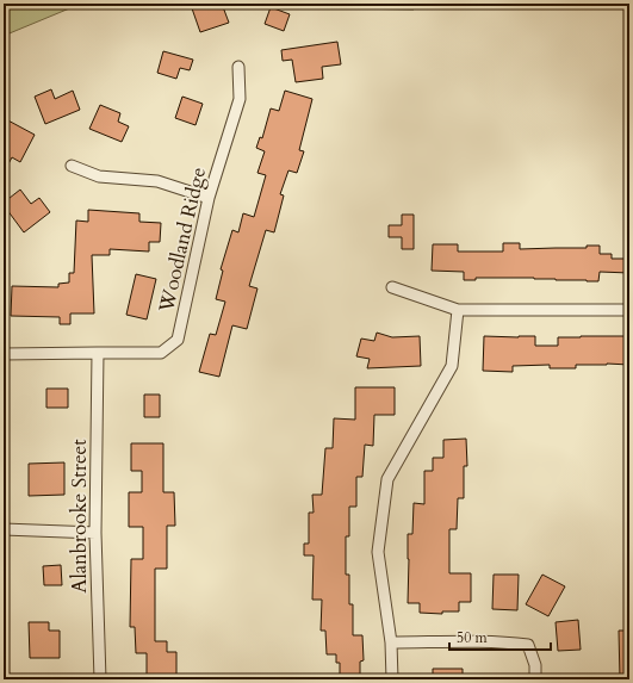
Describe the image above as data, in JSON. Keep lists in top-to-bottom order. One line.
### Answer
{"streets":{"street":["Woodland Ridge","Alanbrooke Street"]},"crossings":[["Woodland Ridge","Alanbrooke Street"]],"scale_bar":"50 m"}
